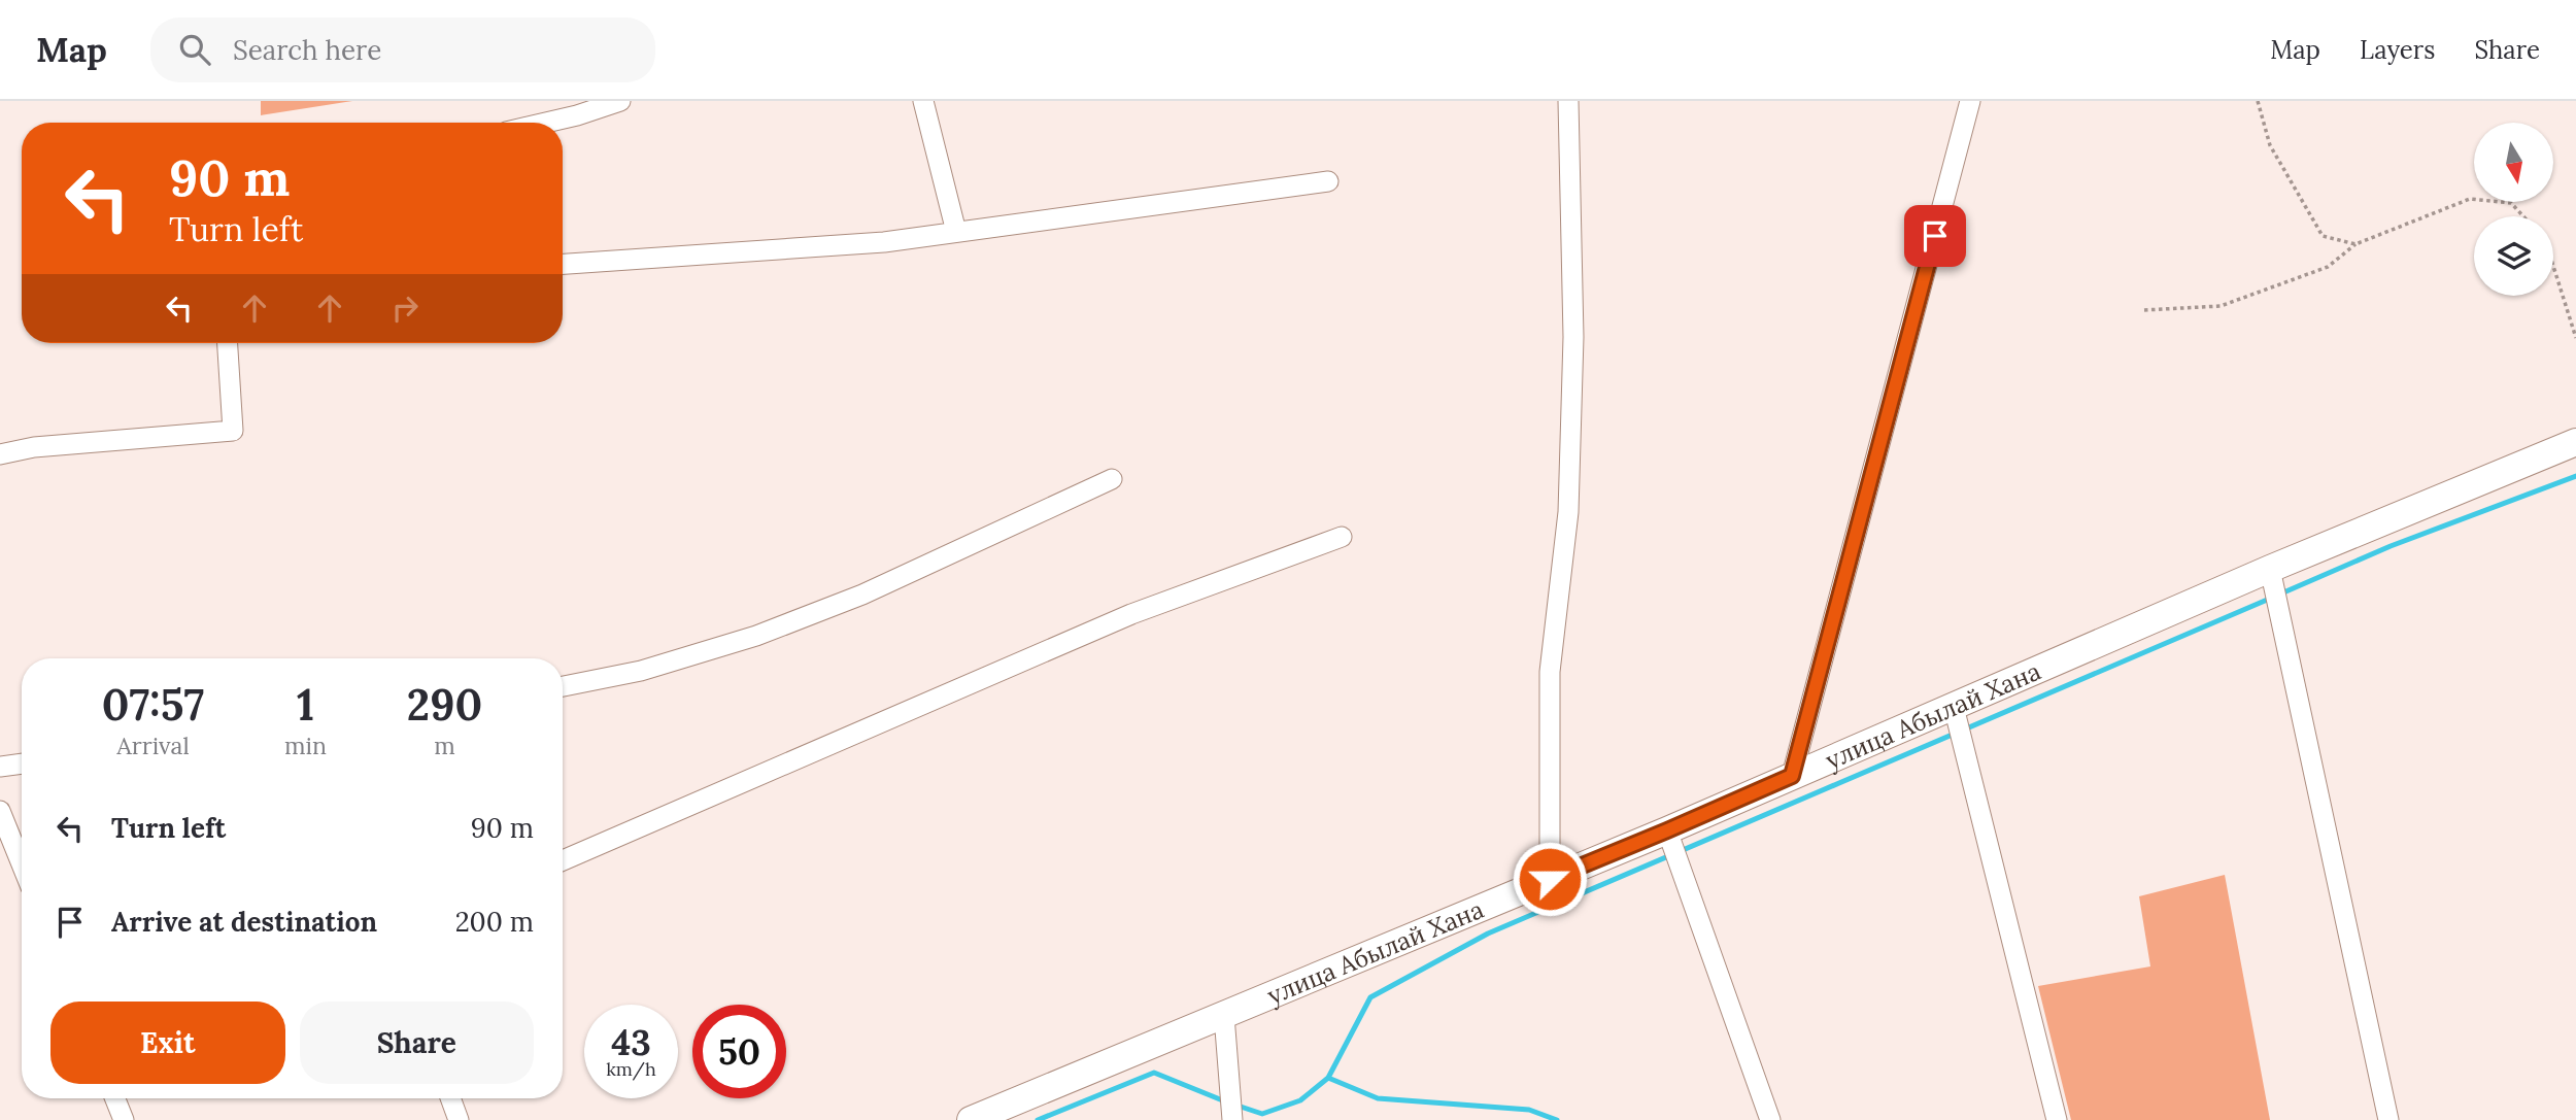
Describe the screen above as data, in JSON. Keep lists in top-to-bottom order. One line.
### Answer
{"streets":{"main road":["улица Абылай Хана"]},"north":"bottom","page":{"header":"Map","search":"Search here","nav":["Map","Layers","Share"],"turn":["90 m","Turn left"],"eta":["07:57","Arrival","1","min","290","m"],"list":[{"name":"Turn left","value":"90 m"},{"name":"Arrive at destination","value":"200 m"}],"buttons":["Exit","Share"],"speed":"43 km/h","limit":"50"}}
